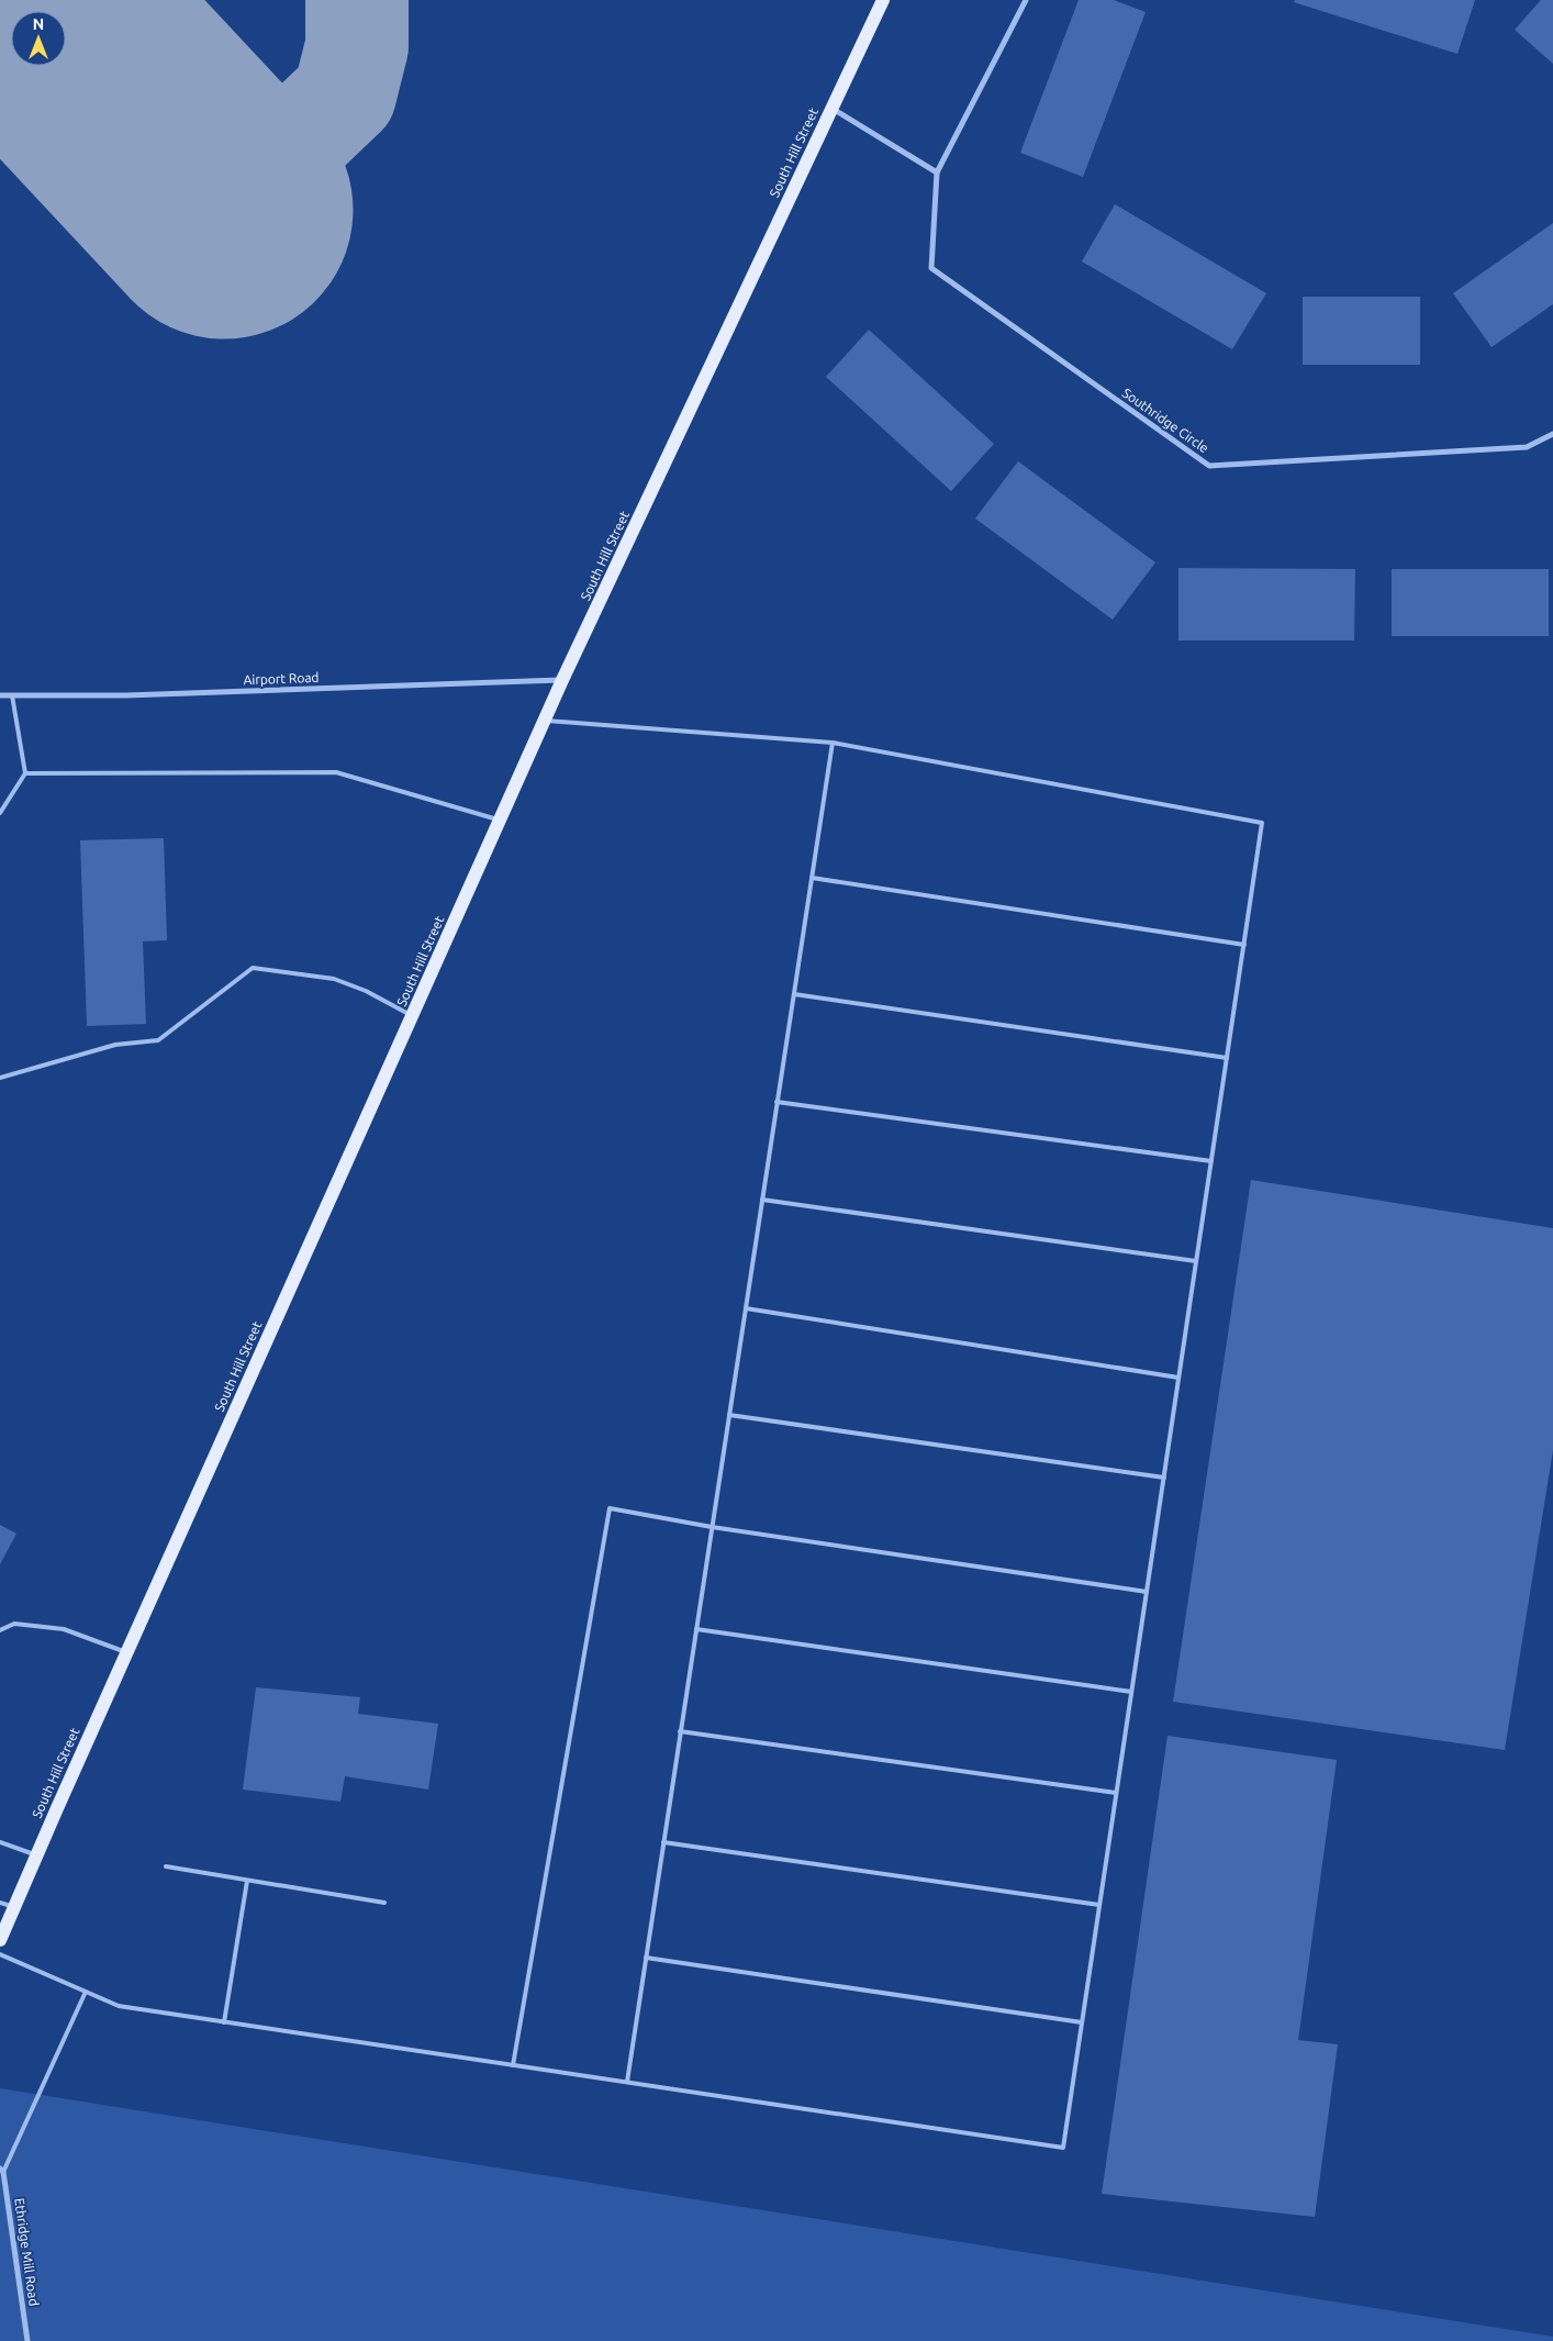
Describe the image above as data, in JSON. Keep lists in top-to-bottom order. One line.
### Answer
{"streets":{"main road":["South Hill Street"],"street":["Southridge Circle","Airport Road","Ethridge Mill Road"]},"crossings":[["South Hill Street","Airport Road"]],"north":"top"}
